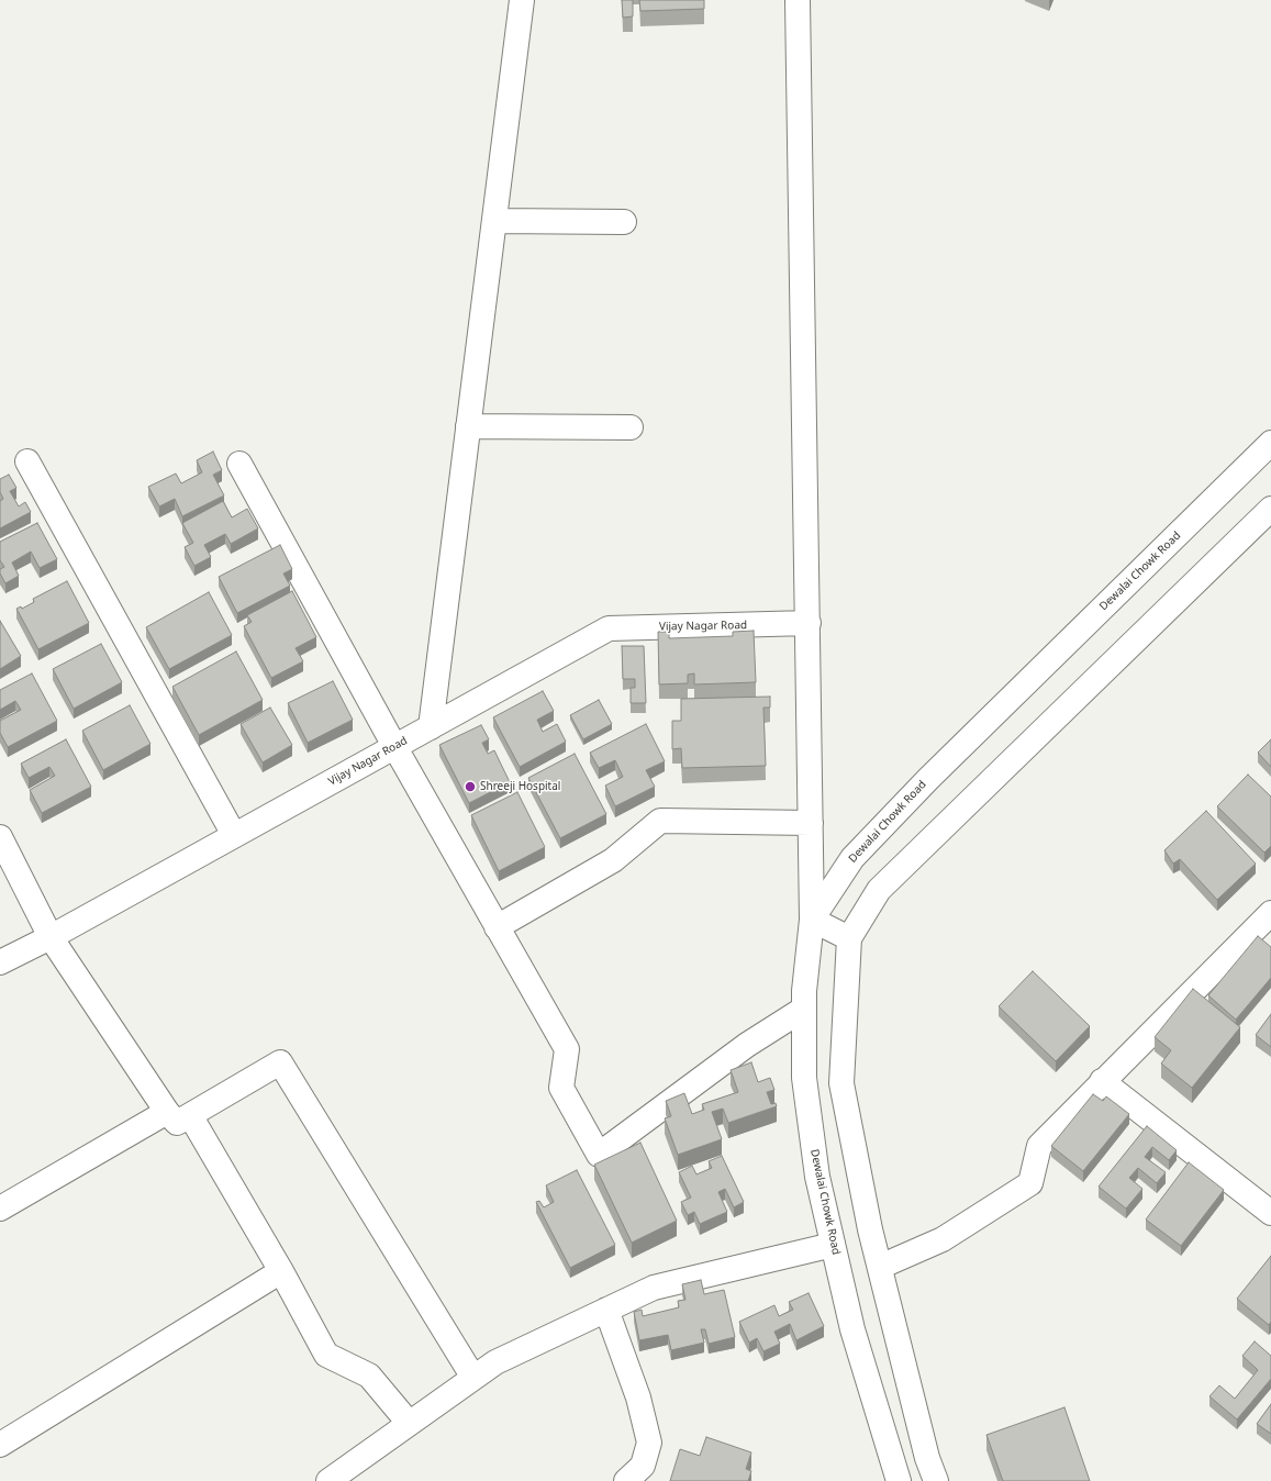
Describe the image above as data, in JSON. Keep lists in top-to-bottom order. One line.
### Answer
{"streets":{"street":["Dewalai Chowk Road","Vijay Nagar Road"]},"places":["Shreeji Hospital"]}
